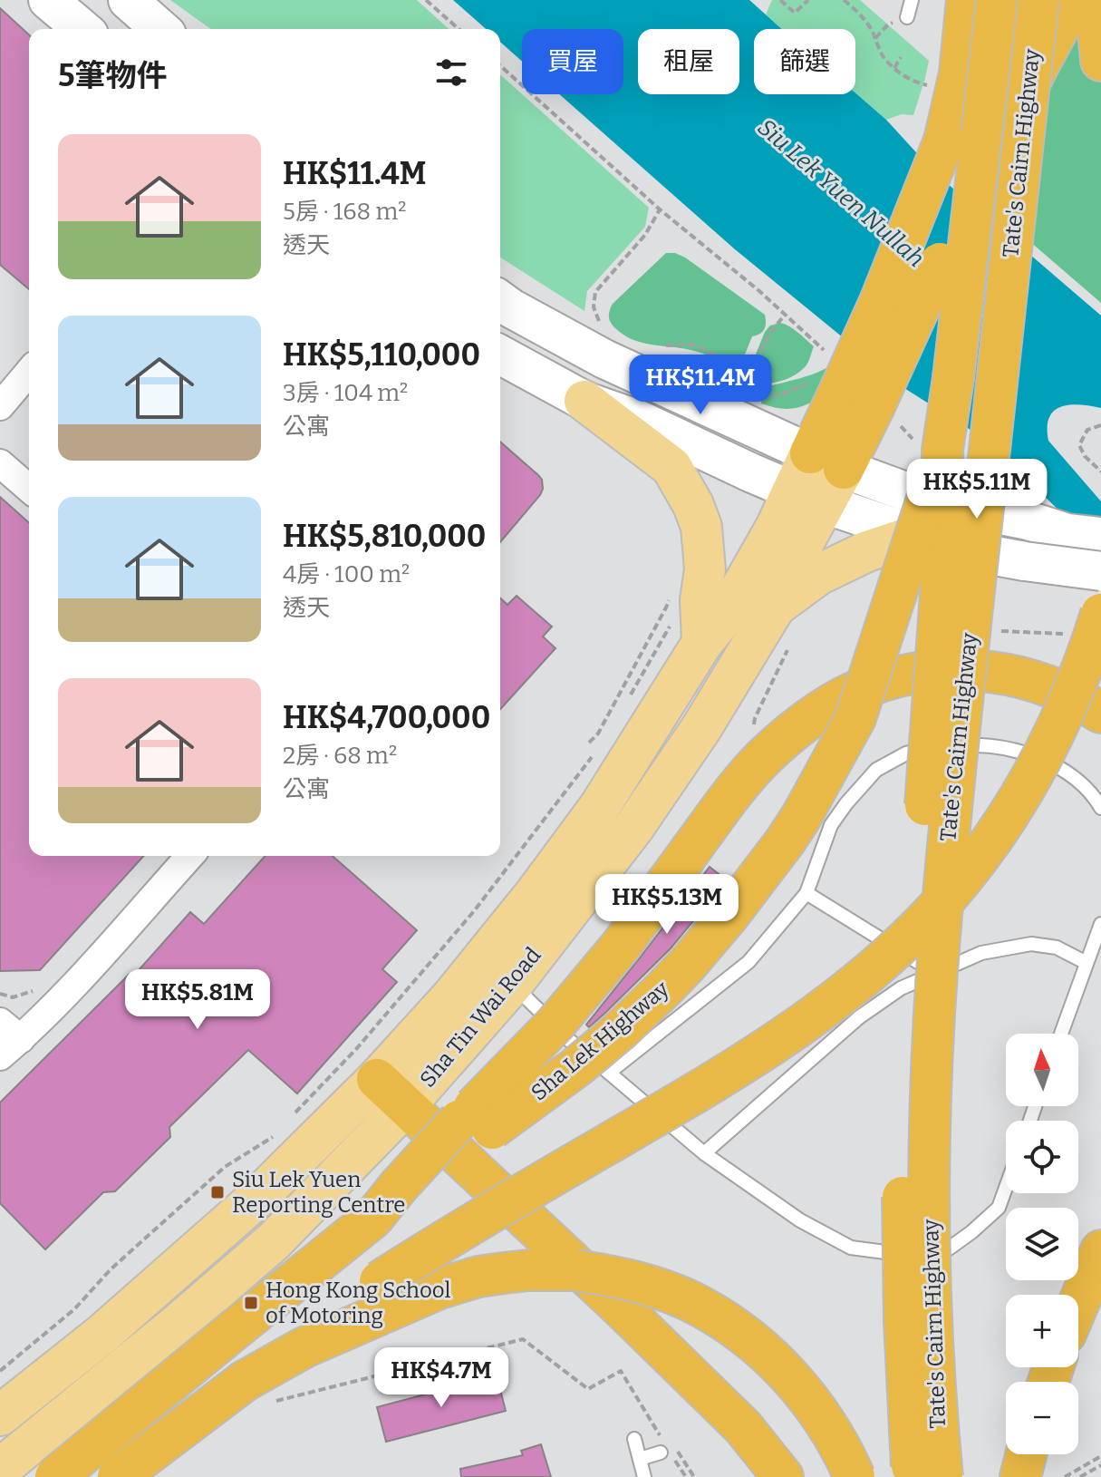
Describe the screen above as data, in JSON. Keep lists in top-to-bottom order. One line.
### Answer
{"streets":{"highway":["Tate's Cairn Highway","Sha Lek Highway"],"main road":["Sha Tin Wai Road"]},"crossings":[["Tate's Cairn Highway","Sha Lek Highway"]],"water":["Siu Lek Yuen Nullah"],"places":{"transit":["Siu Lek Yuen Reporting Centre","Hong Kong School of Motoring"]},"north":"top","page":{"chip":["買屋","租屋","篩選"],"heading":"5筆物件","list":[{"name":"HK$11.4M","note":"5房 · 168 m² · 透天"},{"name":"HK$5,110,000","note":"3房 · 104 m² · 公寓"},{"name":"HK$5,810,000","note":"4房 · 100 m² · 透天"},{"name":"HK$4,700,000","note":"2房 · 68 m² · 公寓"}],"price":["HK$11.4M","HK$5.11M","HK$5.13M","HK$5.81M","HK$4.7M"],"map_buttons":["+","−"]}}
